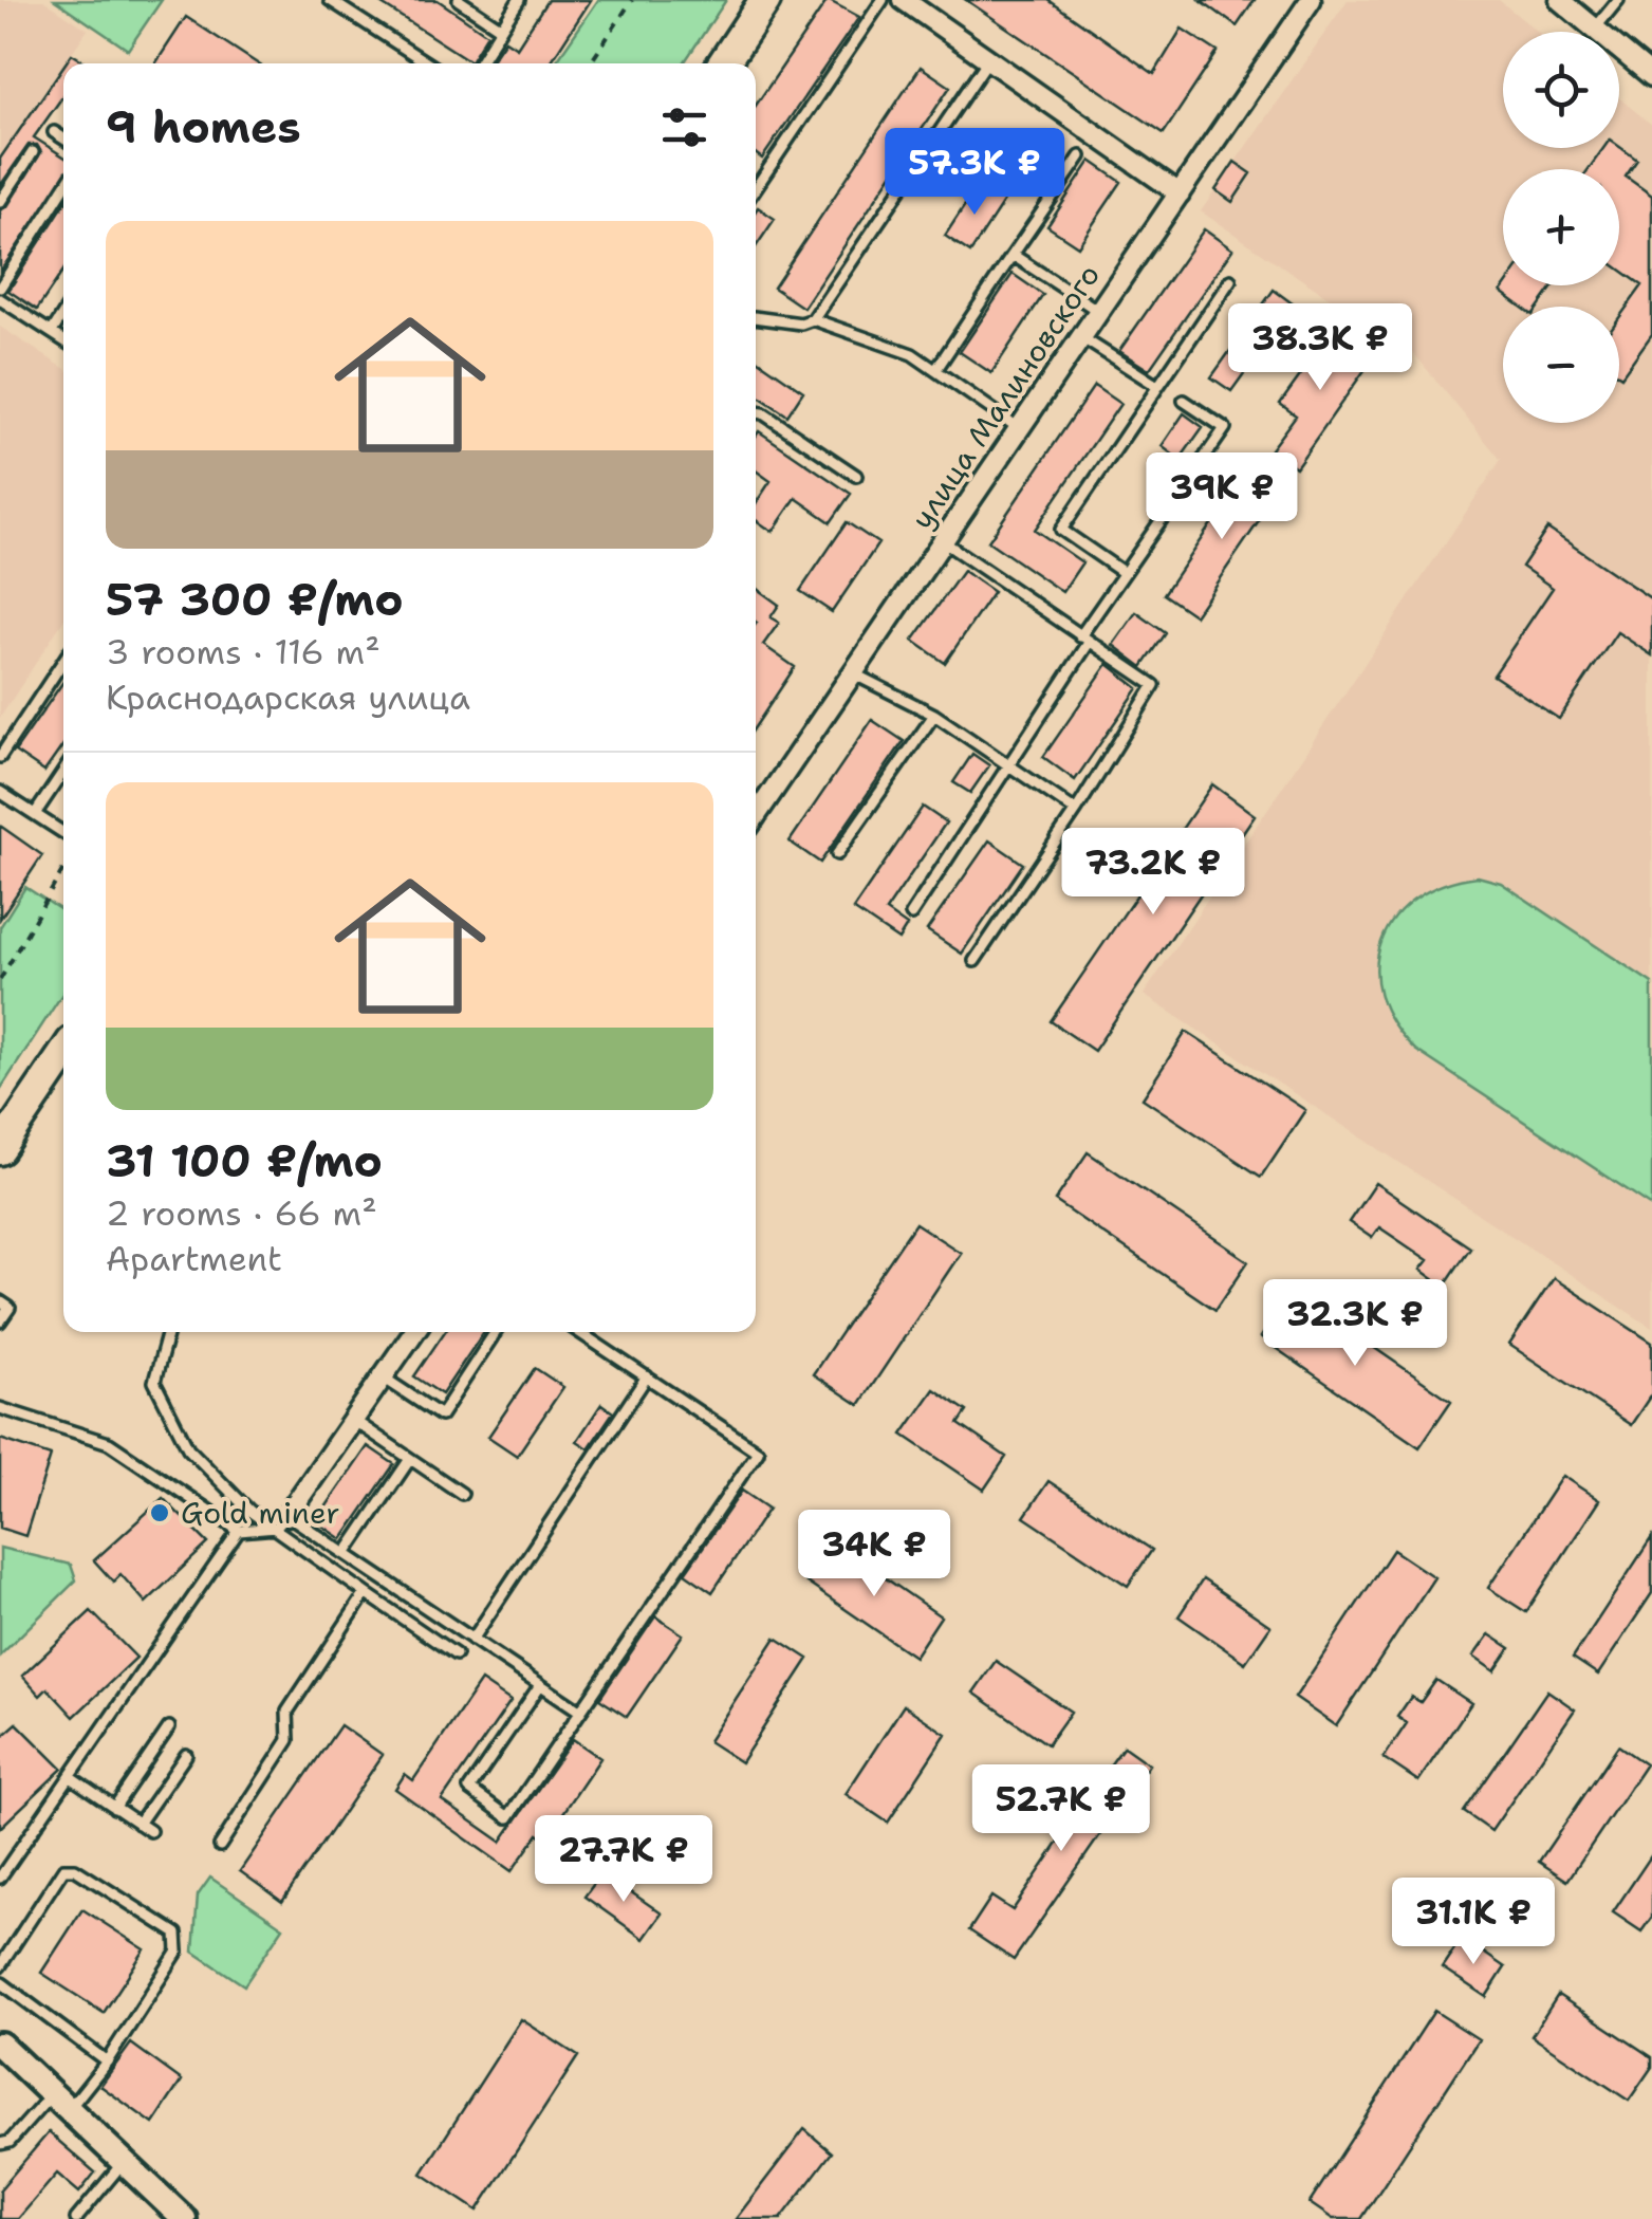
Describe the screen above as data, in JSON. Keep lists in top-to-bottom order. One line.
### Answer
{"streets":{"street":["улица Малиновского"]},"places":["Gold miner"],"page":{"map_buttons":["+","−"],"heading":"9 homes","price":["57.3K ₽","38.3K ₽","39K ₽","73.2K ₽","32.3K ₽","34K ₽","52.7K ₽","27.7K ₽","31.1K ₽"],"list":[{"name":"57 300 ₽/mo","note":"3 rooms · 116 m² · Краснодарская улица"},{"name":"31 100 ₽/mo","note":"2 rooms · 66 m² · Apartment"}]}}
